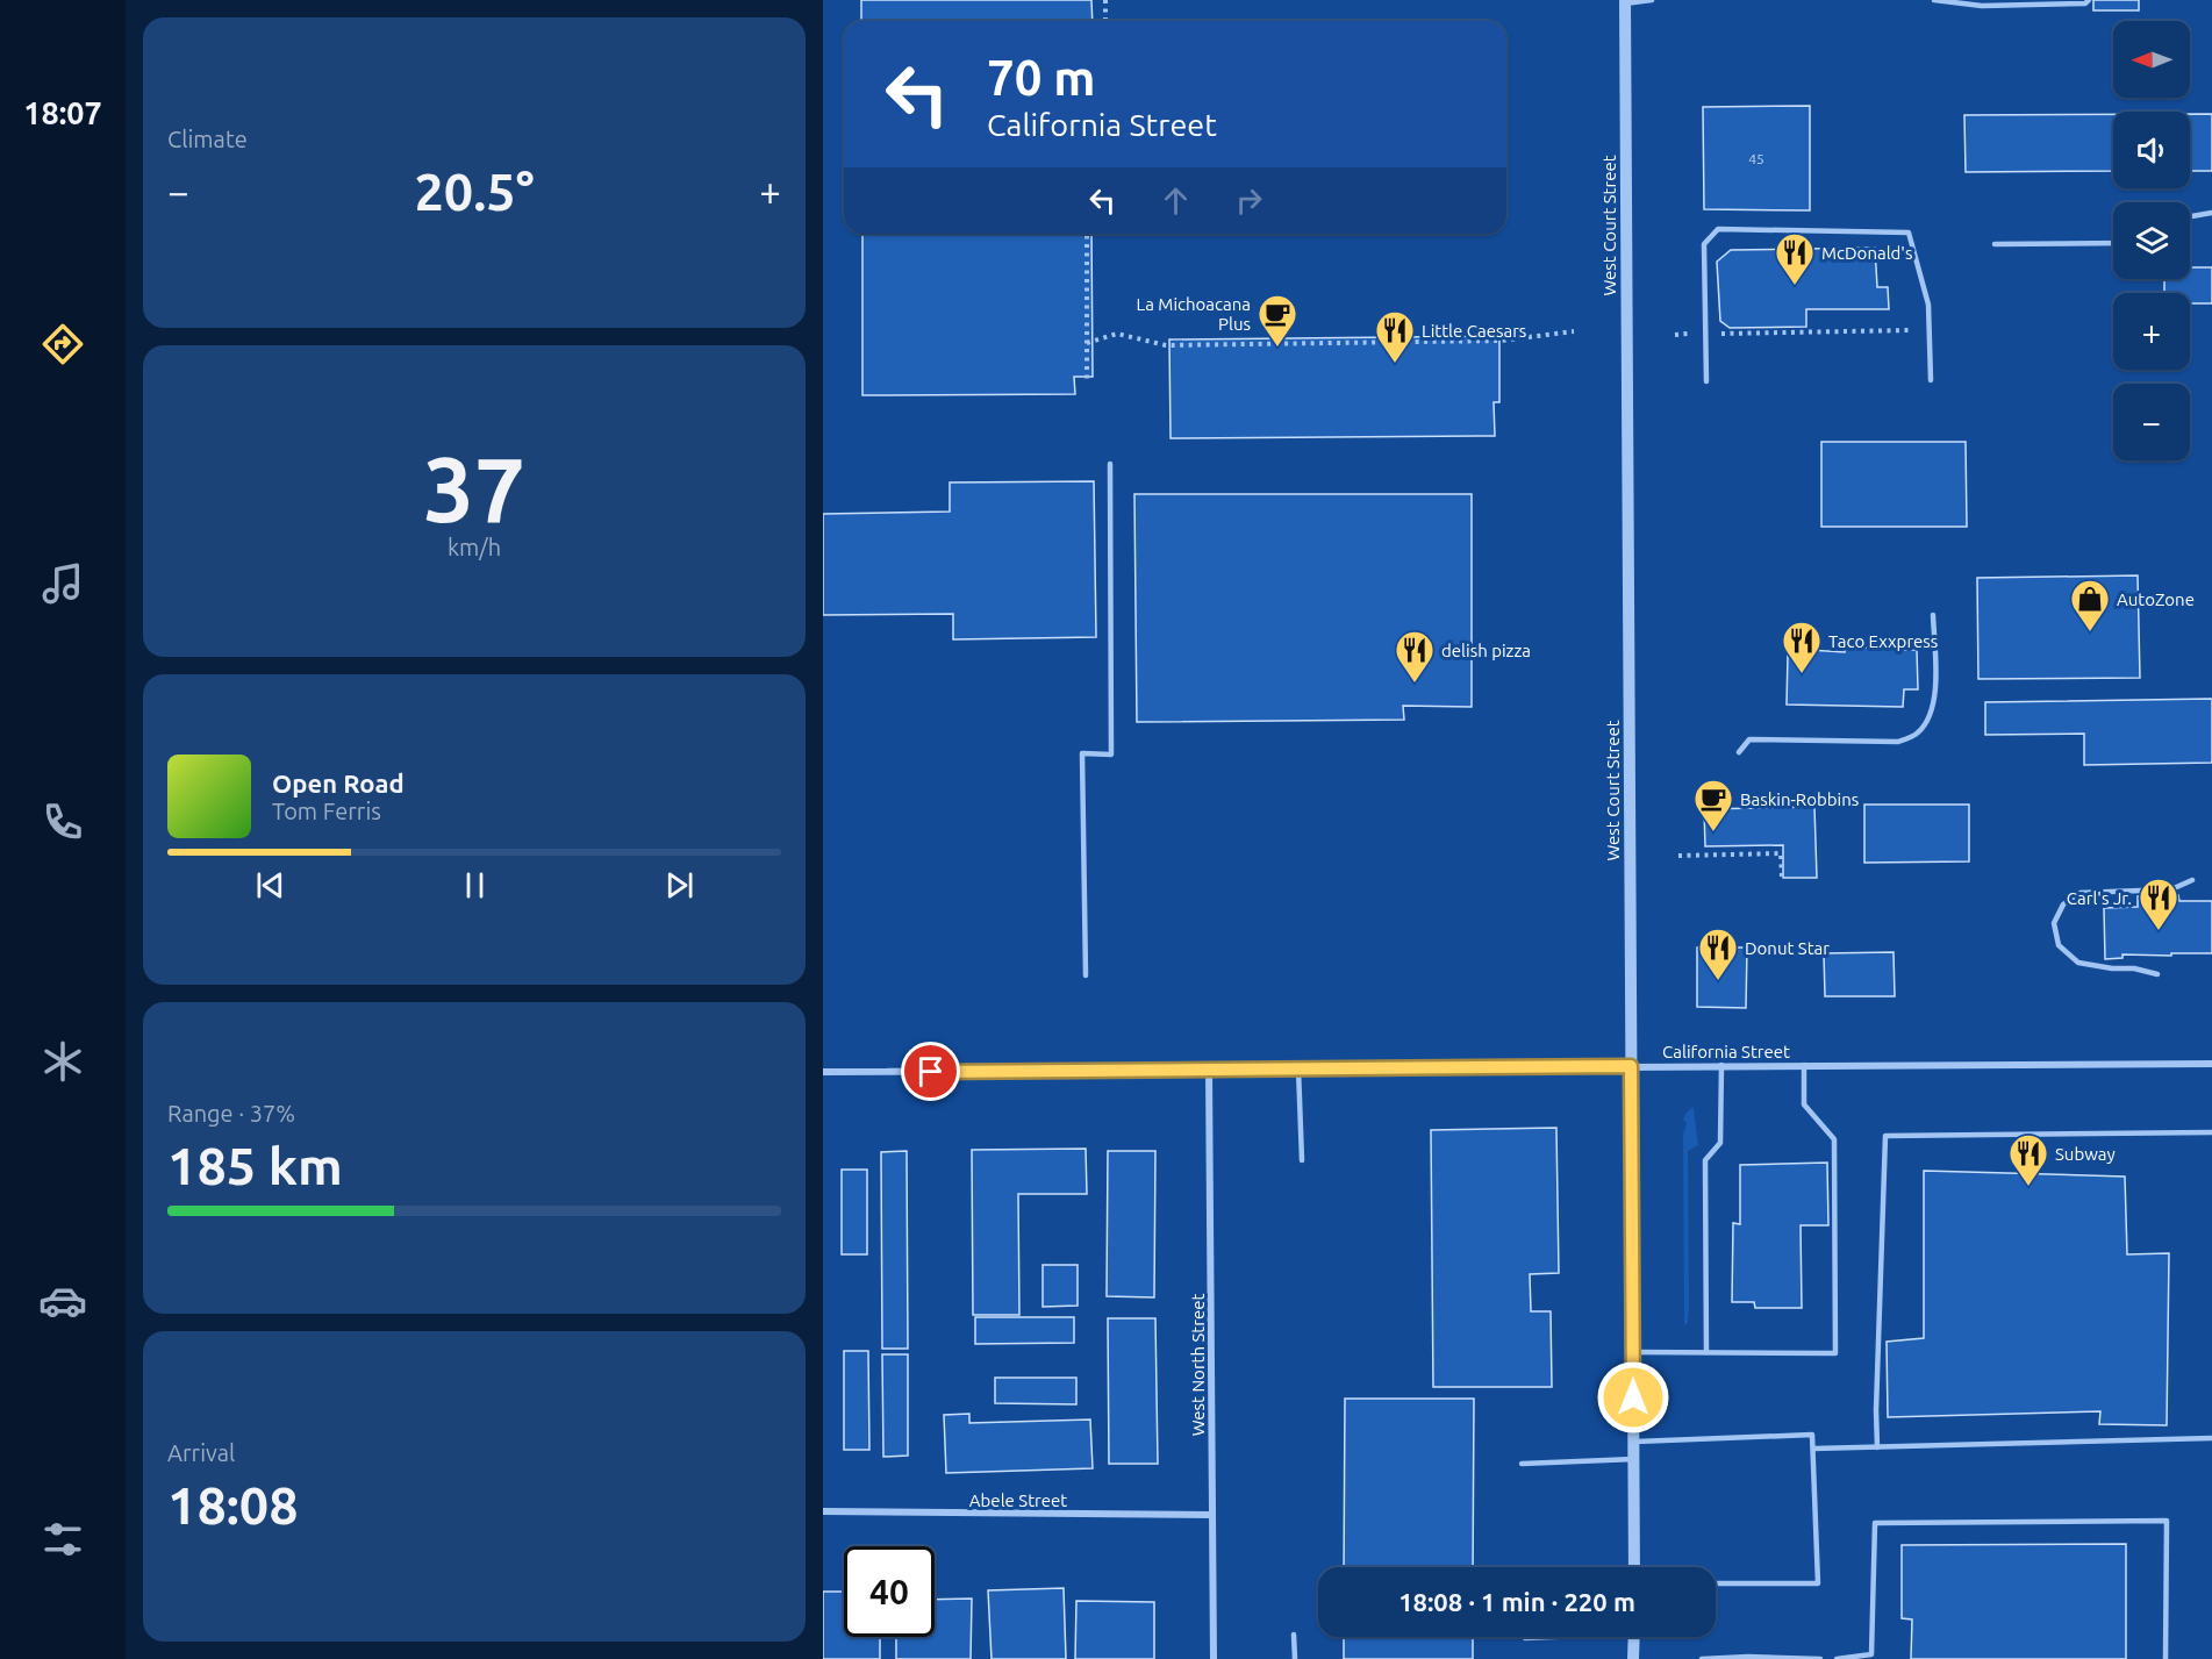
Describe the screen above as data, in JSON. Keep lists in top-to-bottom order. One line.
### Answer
{"streets":{"street":["West Court Street","California Street","West North Street","Abele Street"]},"crossings":[["West Court Street","California Street"],["California Street","West North Street"],["West North Street","Abele Street"]],"places":{"restaurant":["McDonald's","Little Caesars","Taco Exxpress","delish pizza","Carl's Jr.","Donut Star","Subway"],"cafe":["La Michoacana Plus","Baskin-Robbins"],"shop":["AutoZone"]},"house_numbers":["45"],"north":"left","page":{"tabs":"18:07","tile":["Climate",["37","km/h"],["Range · 37%","185 km"],["Arrival","18:08"]],"map_buttons":["+","−"],"turn":["70 m","California Street"],"heat":["−","20.5°","+"],"song":["Open Road","Tom Ferris"],"limit":"40","trip":"18:08 · 1 min · 220 m"}}
